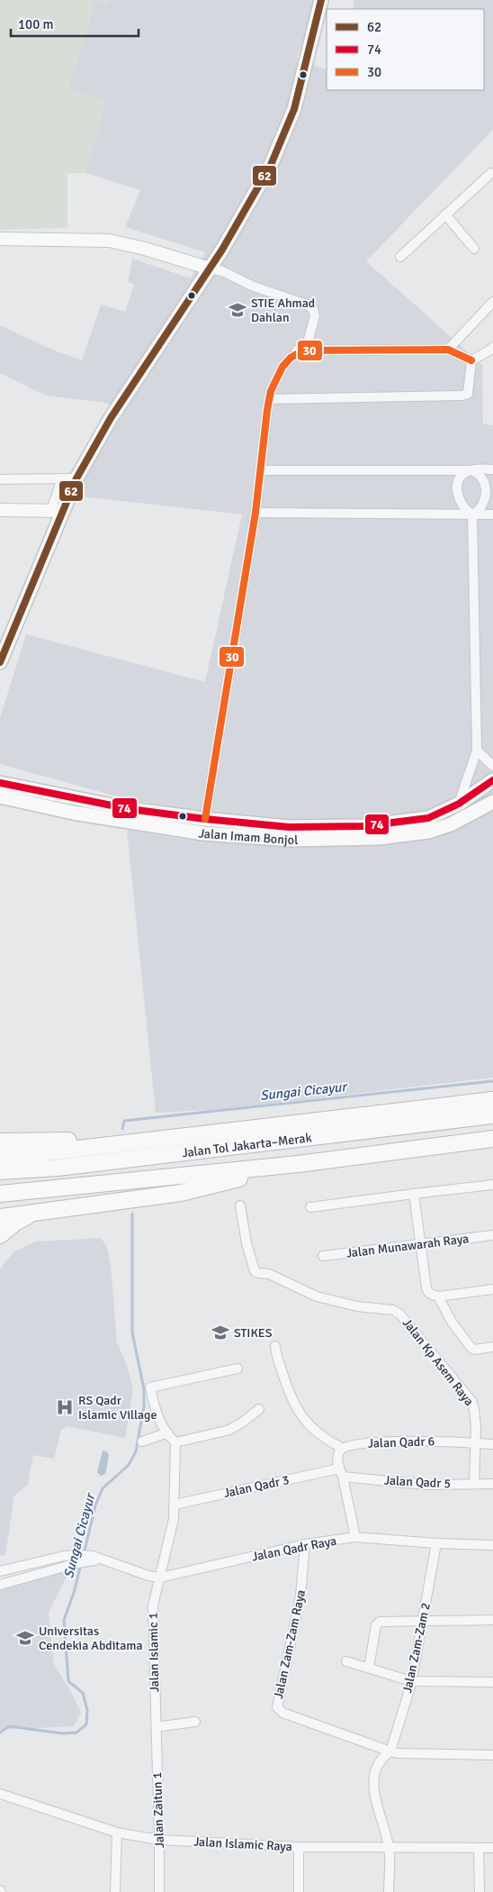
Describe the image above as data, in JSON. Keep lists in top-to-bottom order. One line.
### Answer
{"streets":{"highway":["Jalan Tol Jakarta–Merak"],"main road":["Jalan Imam Bonjol"],"street":["Jalan Munawarah Raya","Jalan Kp Asem Raya","Jalan Qadr 6","Jalan Qadr 5","Jalan Qadr 3","Jalan Qadr Raya","Jalan Zam-Zam Raya","Jalan Zam-Zam 2","Jalan Islamic 1","Jalan Zaitun 1","Jalan Islamic Raya"]},"crossings":[["Jalan Kp Asem Raya","Jalan Qadr 6"],["Jalan Qadr 5","Jalan Qadr 3"],["Jalan Qadr 3","Jalan Islamic 1"],["Jalan Qadr Raya","Jalan Zam-Zam Raya"],["Jalan Qadr Raya","Jalan Zam-Zam 2"],["Jalan Qadr Raya","Jalan Islamic 1"],["Jalan Zam-Zam Raya","Jalan Zam-Zam 2"],["Jalan Islamic 1","Jalan Zaitun 1"],["Jalan Zaitun 1","Jalan Islamic Raya"]],"water":["Sungai Cicayur"],"places":{"school or university":["STIE Ahmad Dahlan","STIKES","Universitas Cendekia Abditama"],"hospital":["RS Qadr Islamic Village"]},"lines":["transit line 62","transit line 30","transit line 74"],"legend":["62","74","30"],"scale_bar":"100 m"}
